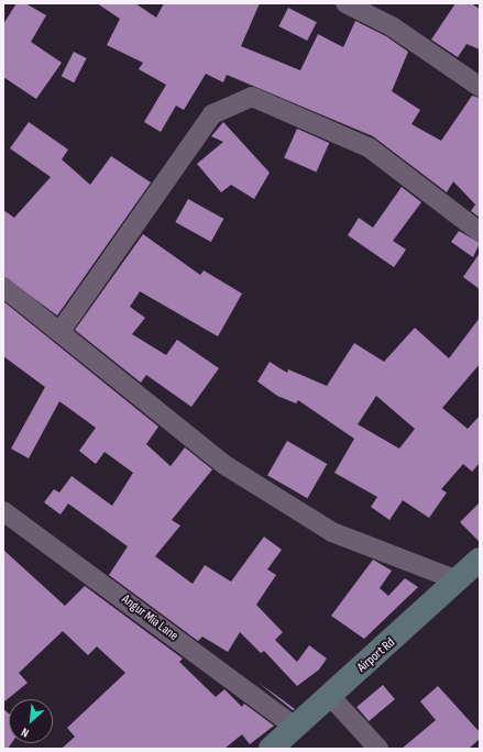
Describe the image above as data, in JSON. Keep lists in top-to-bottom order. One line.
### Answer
{"streets":{"main road":["Airport Rd"],"street":["Angur Mia Lane"]},"crossings":[["Angur Mia Lane","Airport Rd"]],"north":"bottom left"}
